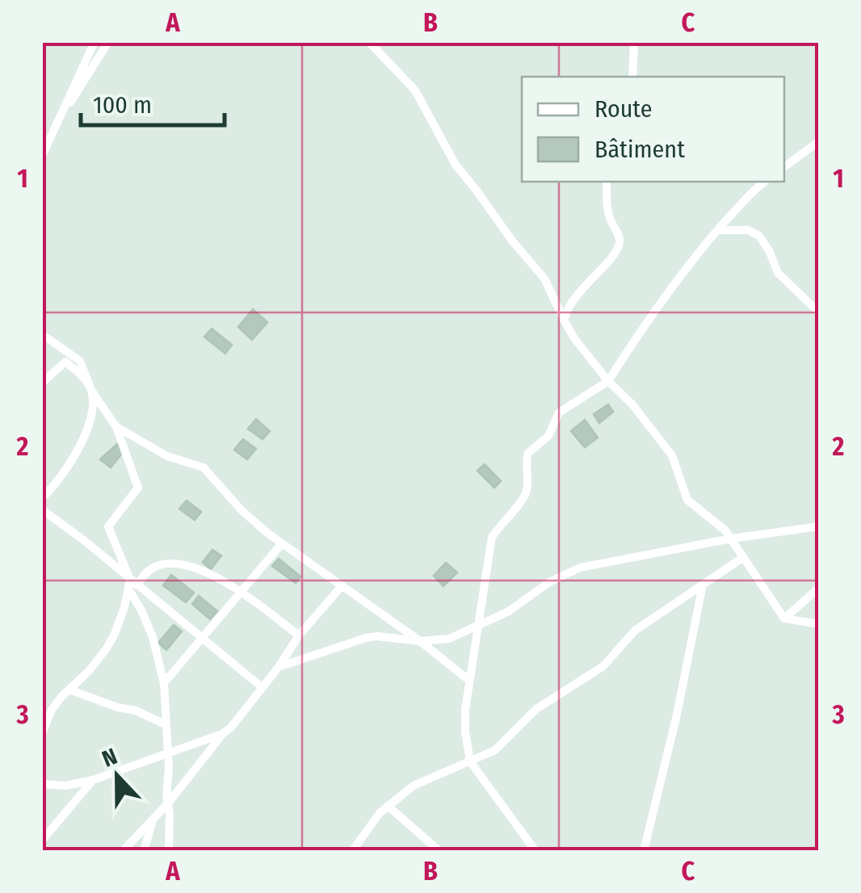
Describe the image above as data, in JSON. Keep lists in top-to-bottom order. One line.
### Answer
{"legend":["Route","Bâtiment"],"scale_bar":"100 m","north":"top","grid":{"columns":["A","B","C"],"rows":["1","2","3"]}}
